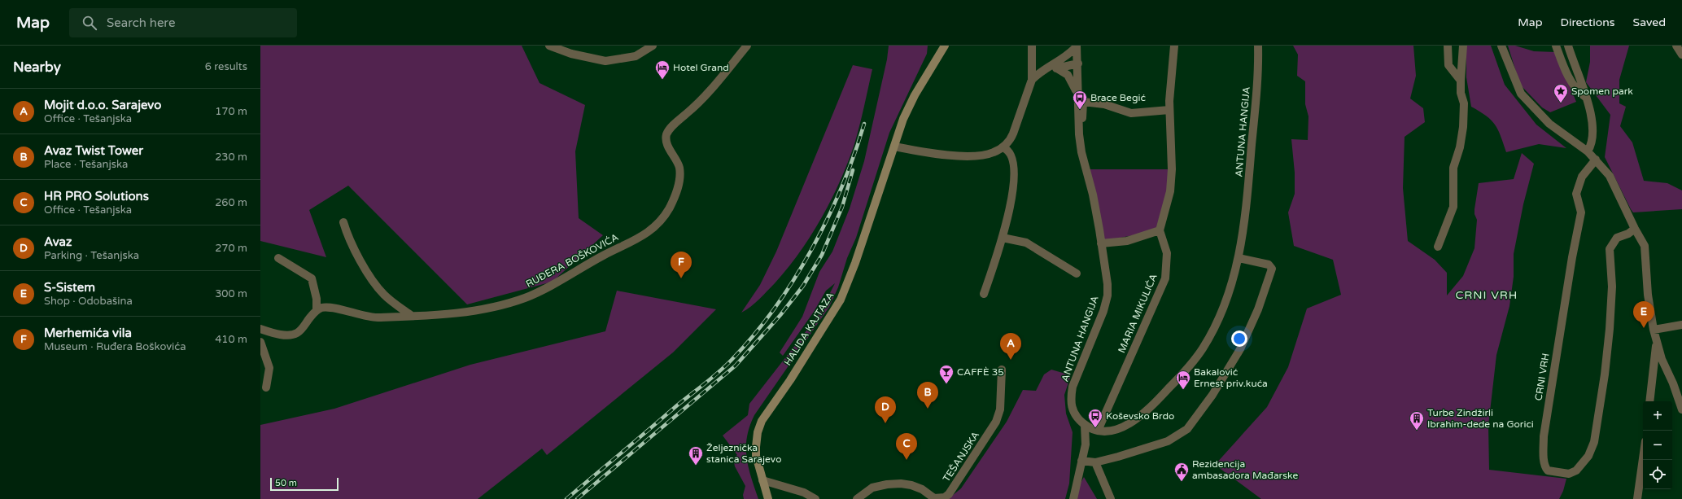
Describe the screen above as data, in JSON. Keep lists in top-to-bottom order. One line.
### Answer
{"streets":{"main road":["HALIDA KAJTAZA"],"street":["ANTUNA HANGIJA","RUĐERA BOŠKOVIĆA","MARIA MIKULIĆA","CRNI VRH","TEŠANJSKA"]},"crossings":[["ANTUNA HANGIJA","MARIA MIKULIĆA"]],"districts":["CRNI VRH"],"places":{"hotel":["Hotel Grand","Bakalović Ernest priv.kuća"],"place":["Spomen park"],"bus stop":["Brace Begić","Koševsko Brdo"],"bar":["CAFFÈ 35"],"building":["Turbe Zindžirli Ibrahim-dede na Gorici","Željeznička stanica Sarajevo"],"public building":["Rezidencija ambasadora Mađarske"]},"scale_bar":"50 m","page":{"header":"Map","search":"Search here","nav":["Map","Directions","Saved"],"heading":["Nearby","6 results"],"list":[{"mark":"A","name":"Mojit d.o.o. Sarajevo","note":"Office · Tešanjska","value":"170 m"},{"mark":"B","name":"Avaz Twist Tower","note":"Place · Tešanjska","value":"230 m"},{"mark":"C","name":"HR PRO Solutions","note":"Office · Tešanjska","value":"260 m"},{"mark":"D","name":"Avaz","note":"Parking · Tešanjska","value":"270 m"},{"mark":"E","name":"S-Sistem","note":"Shop · Odobašina","value":"300 m"},{"mark":"F","name":"Merhemića vila","note":"Museum · Ruđera Boškovića","value":"410 m"}],"pins":["F","E","A","B","D","C"],"map_buttons":["+","−"],"scale":"50 m"}}
